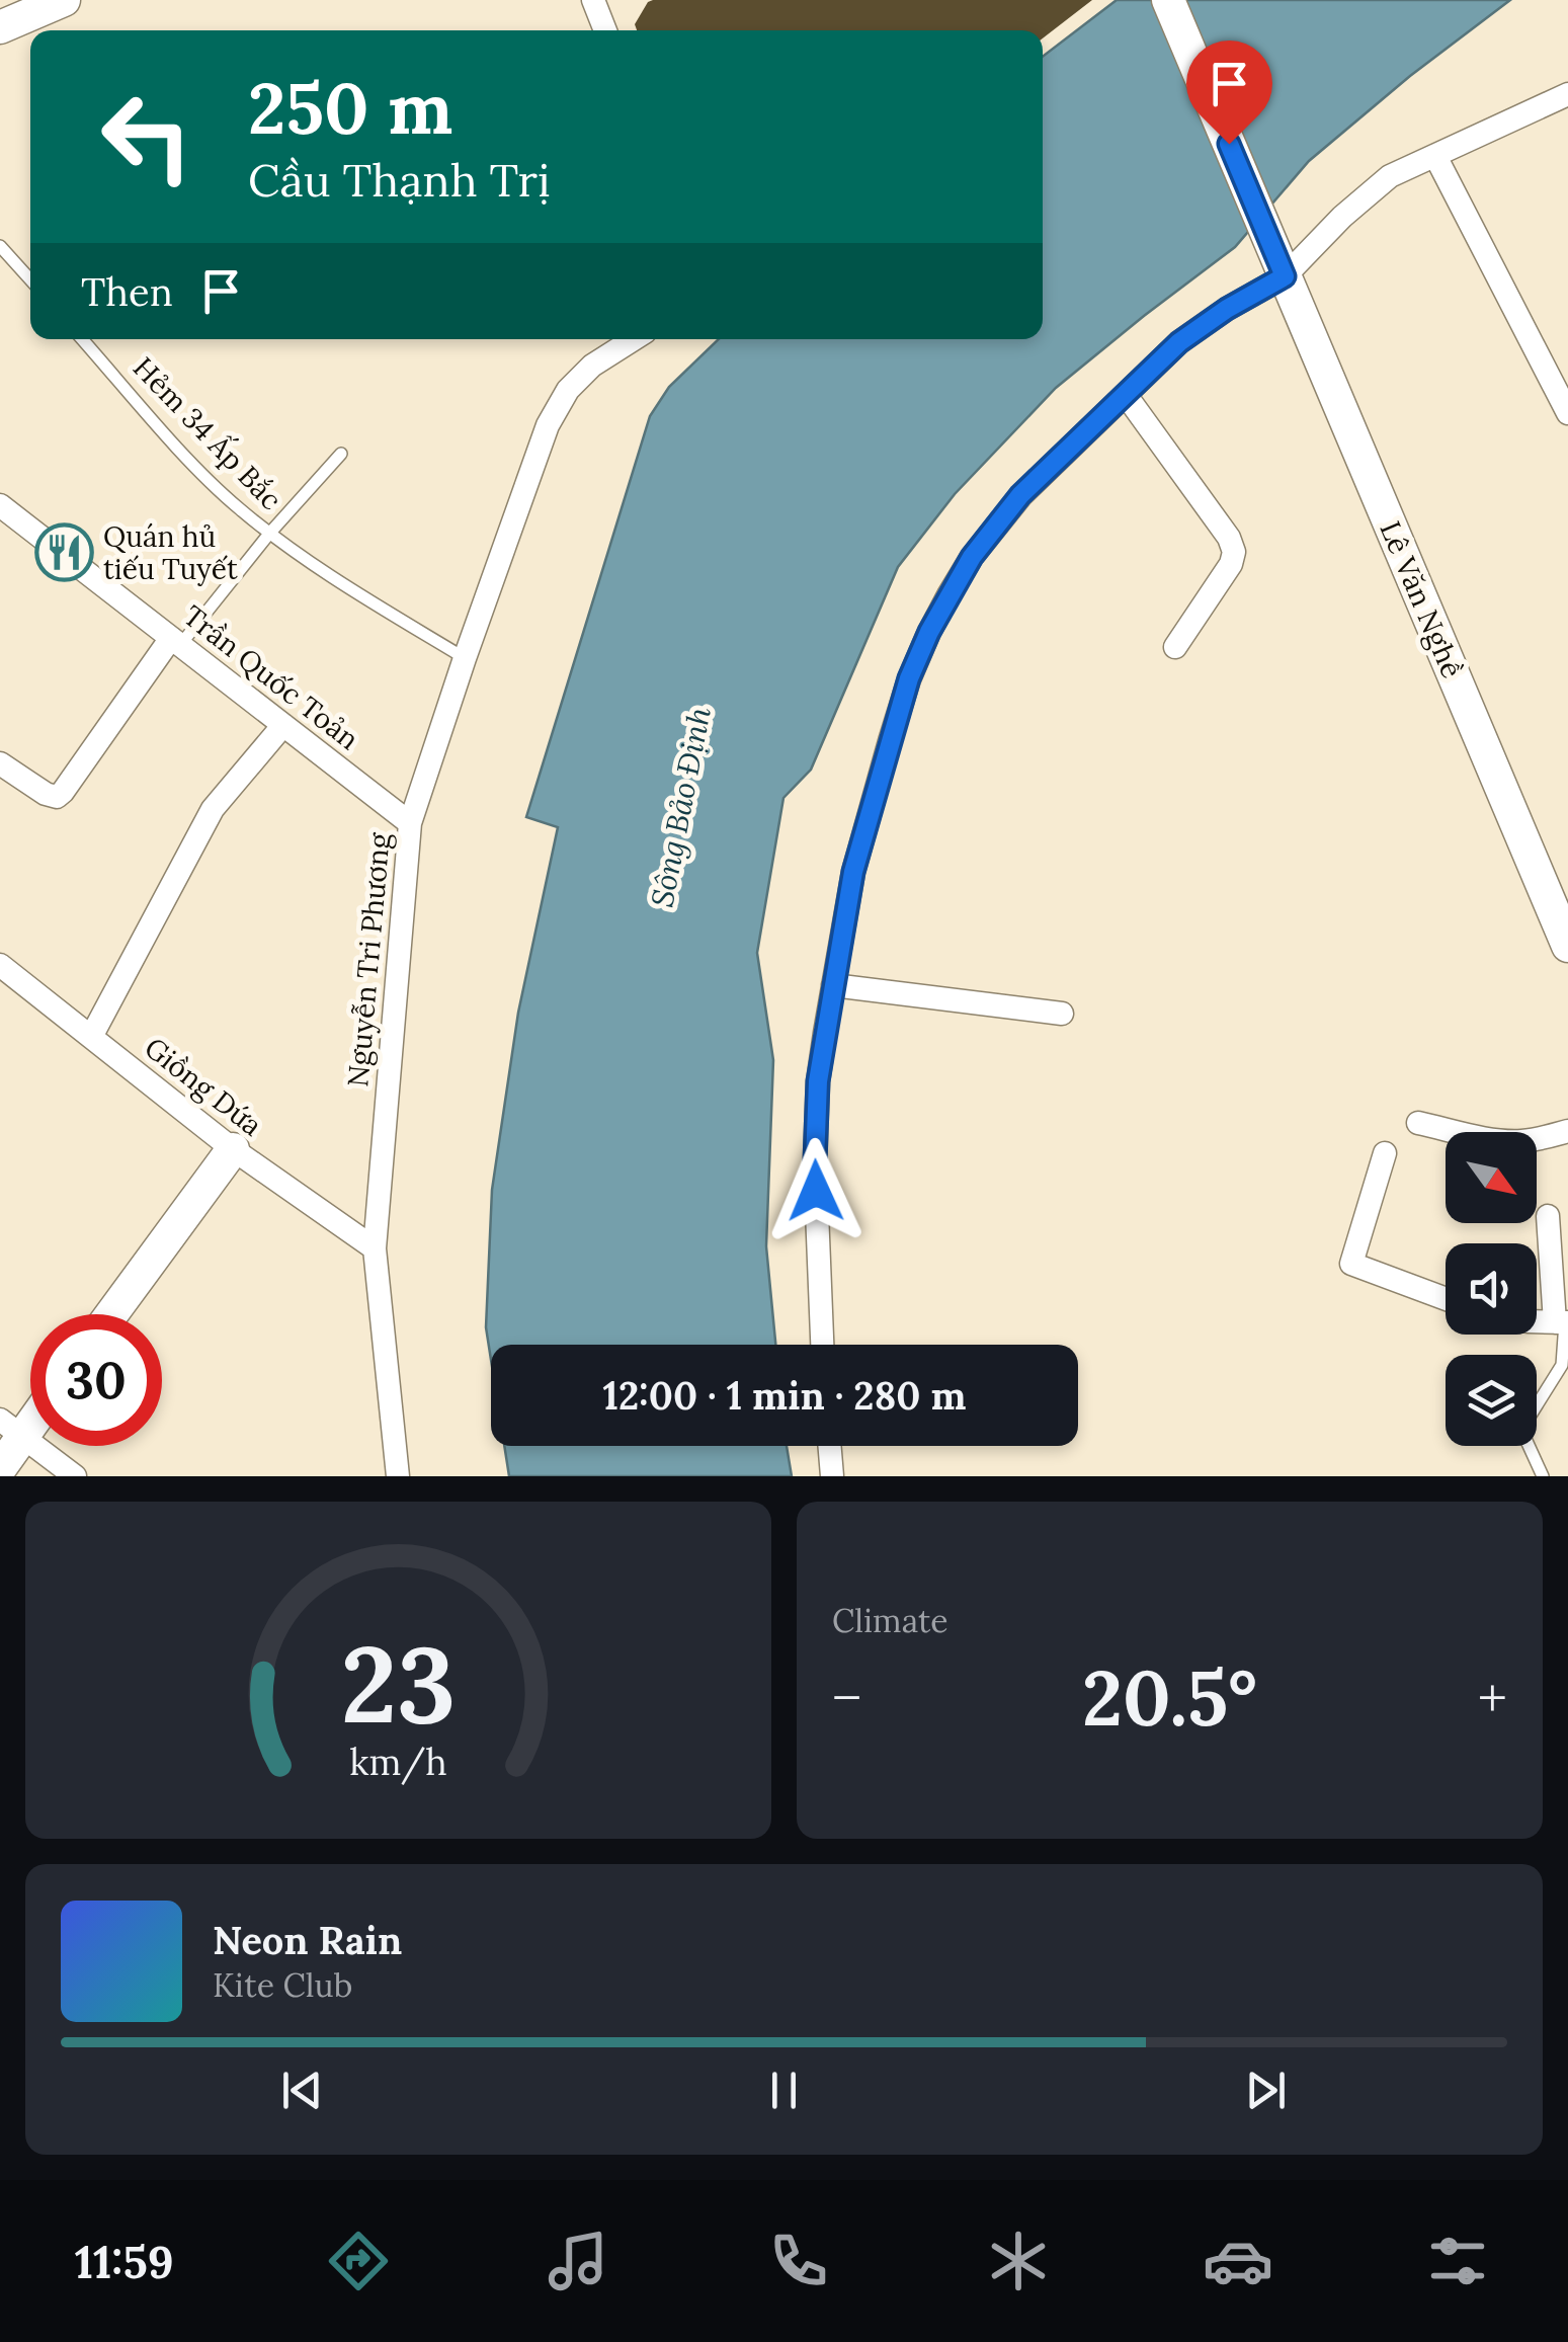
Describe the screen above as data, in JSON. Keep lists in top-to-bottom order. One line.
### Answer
{"streets":{"street":["Lê Văn Nghề","Trần Quốc Toản","Nguyễn Tri Phương","Giồng Dứa"],"lane":["Hẻm 34 Ấp Bắc"]},"crossings":[["Hẻm 34 Ấp Bắc","Nguyễn Tri Phương"],["Trần Quốc Toản","Nguyễn Tri Phương"],["Nguyễn Tri Phương","Giồng Dứa"]],"water":["Sông Bảo Định"],"places":{"restaurant":["Quán hủ tiếu Tuyết"]},"north":"bottom right","page":{"turn":["250 m","Cầu Thạnh Trị"],"then":"Then","limit":"30","trip":"12:00 · 1 min · 280 m","tile":"Climate","heat":["−","20.5°","+"],"song":["Neon Rain","Kite Club"],"tabs":"11:59","gauge":["23","km/h"]}}
